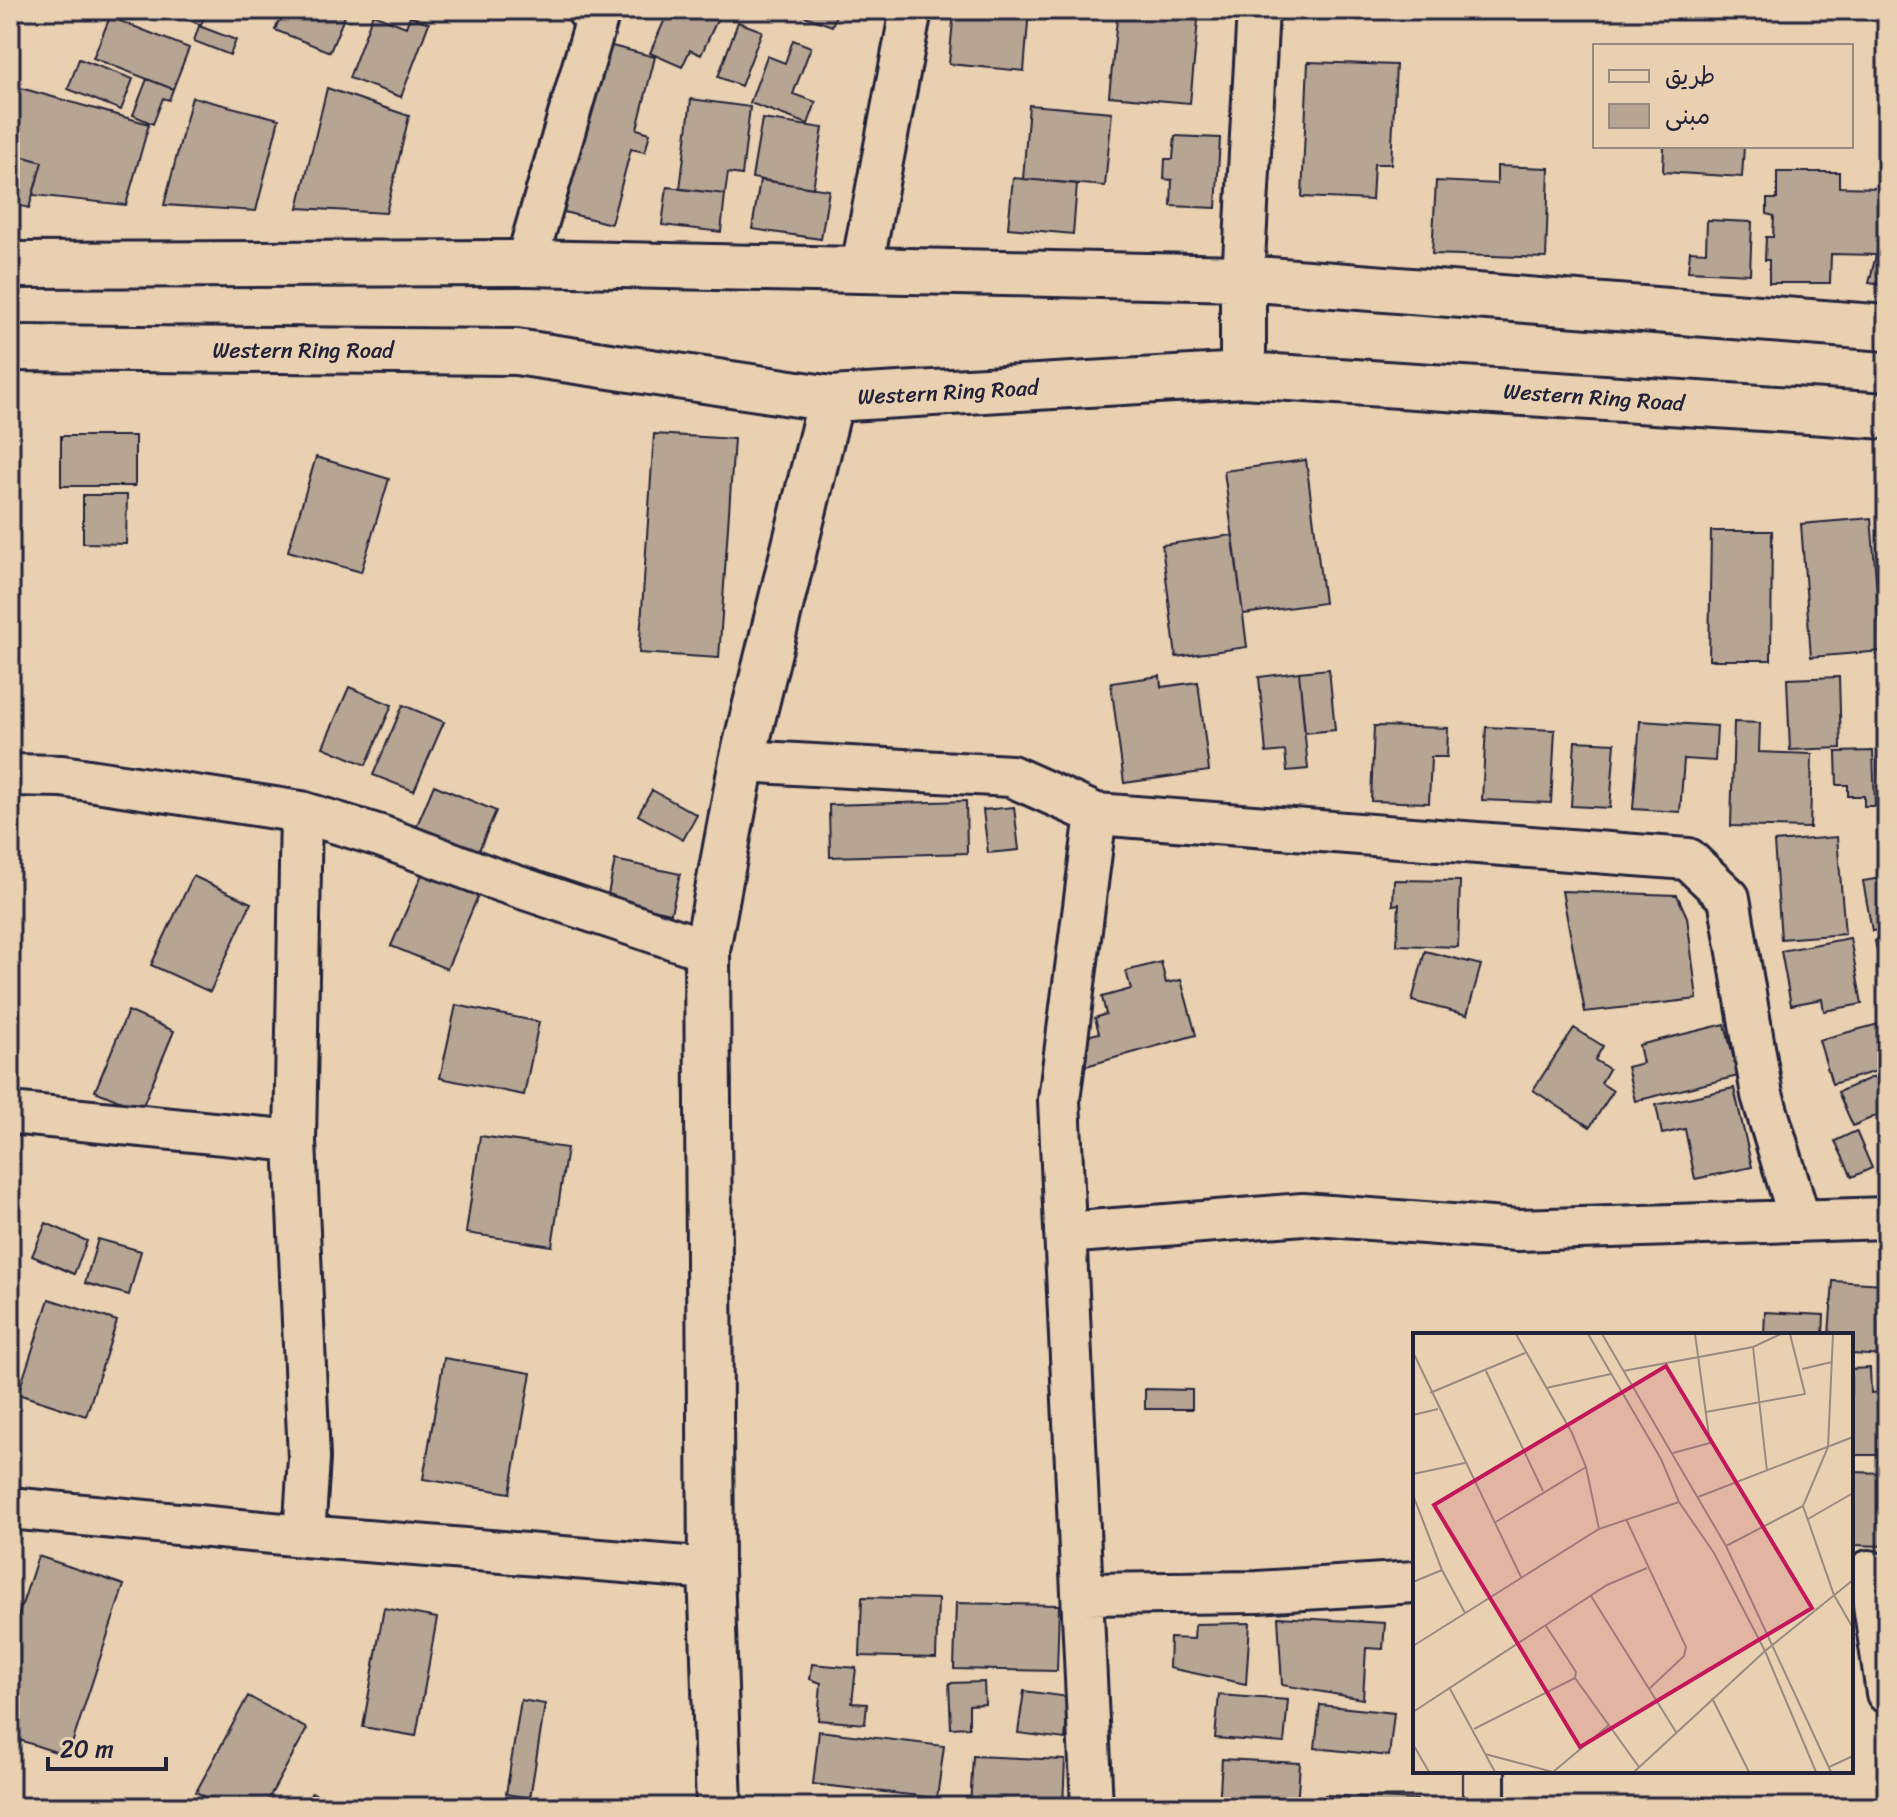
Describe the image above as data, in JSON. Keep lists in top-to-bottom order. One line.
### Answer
{"streets":{"main road":["Western Ring Road"]},"legend":["طريق","مبنى"],"scale_bar":"20 m"}
